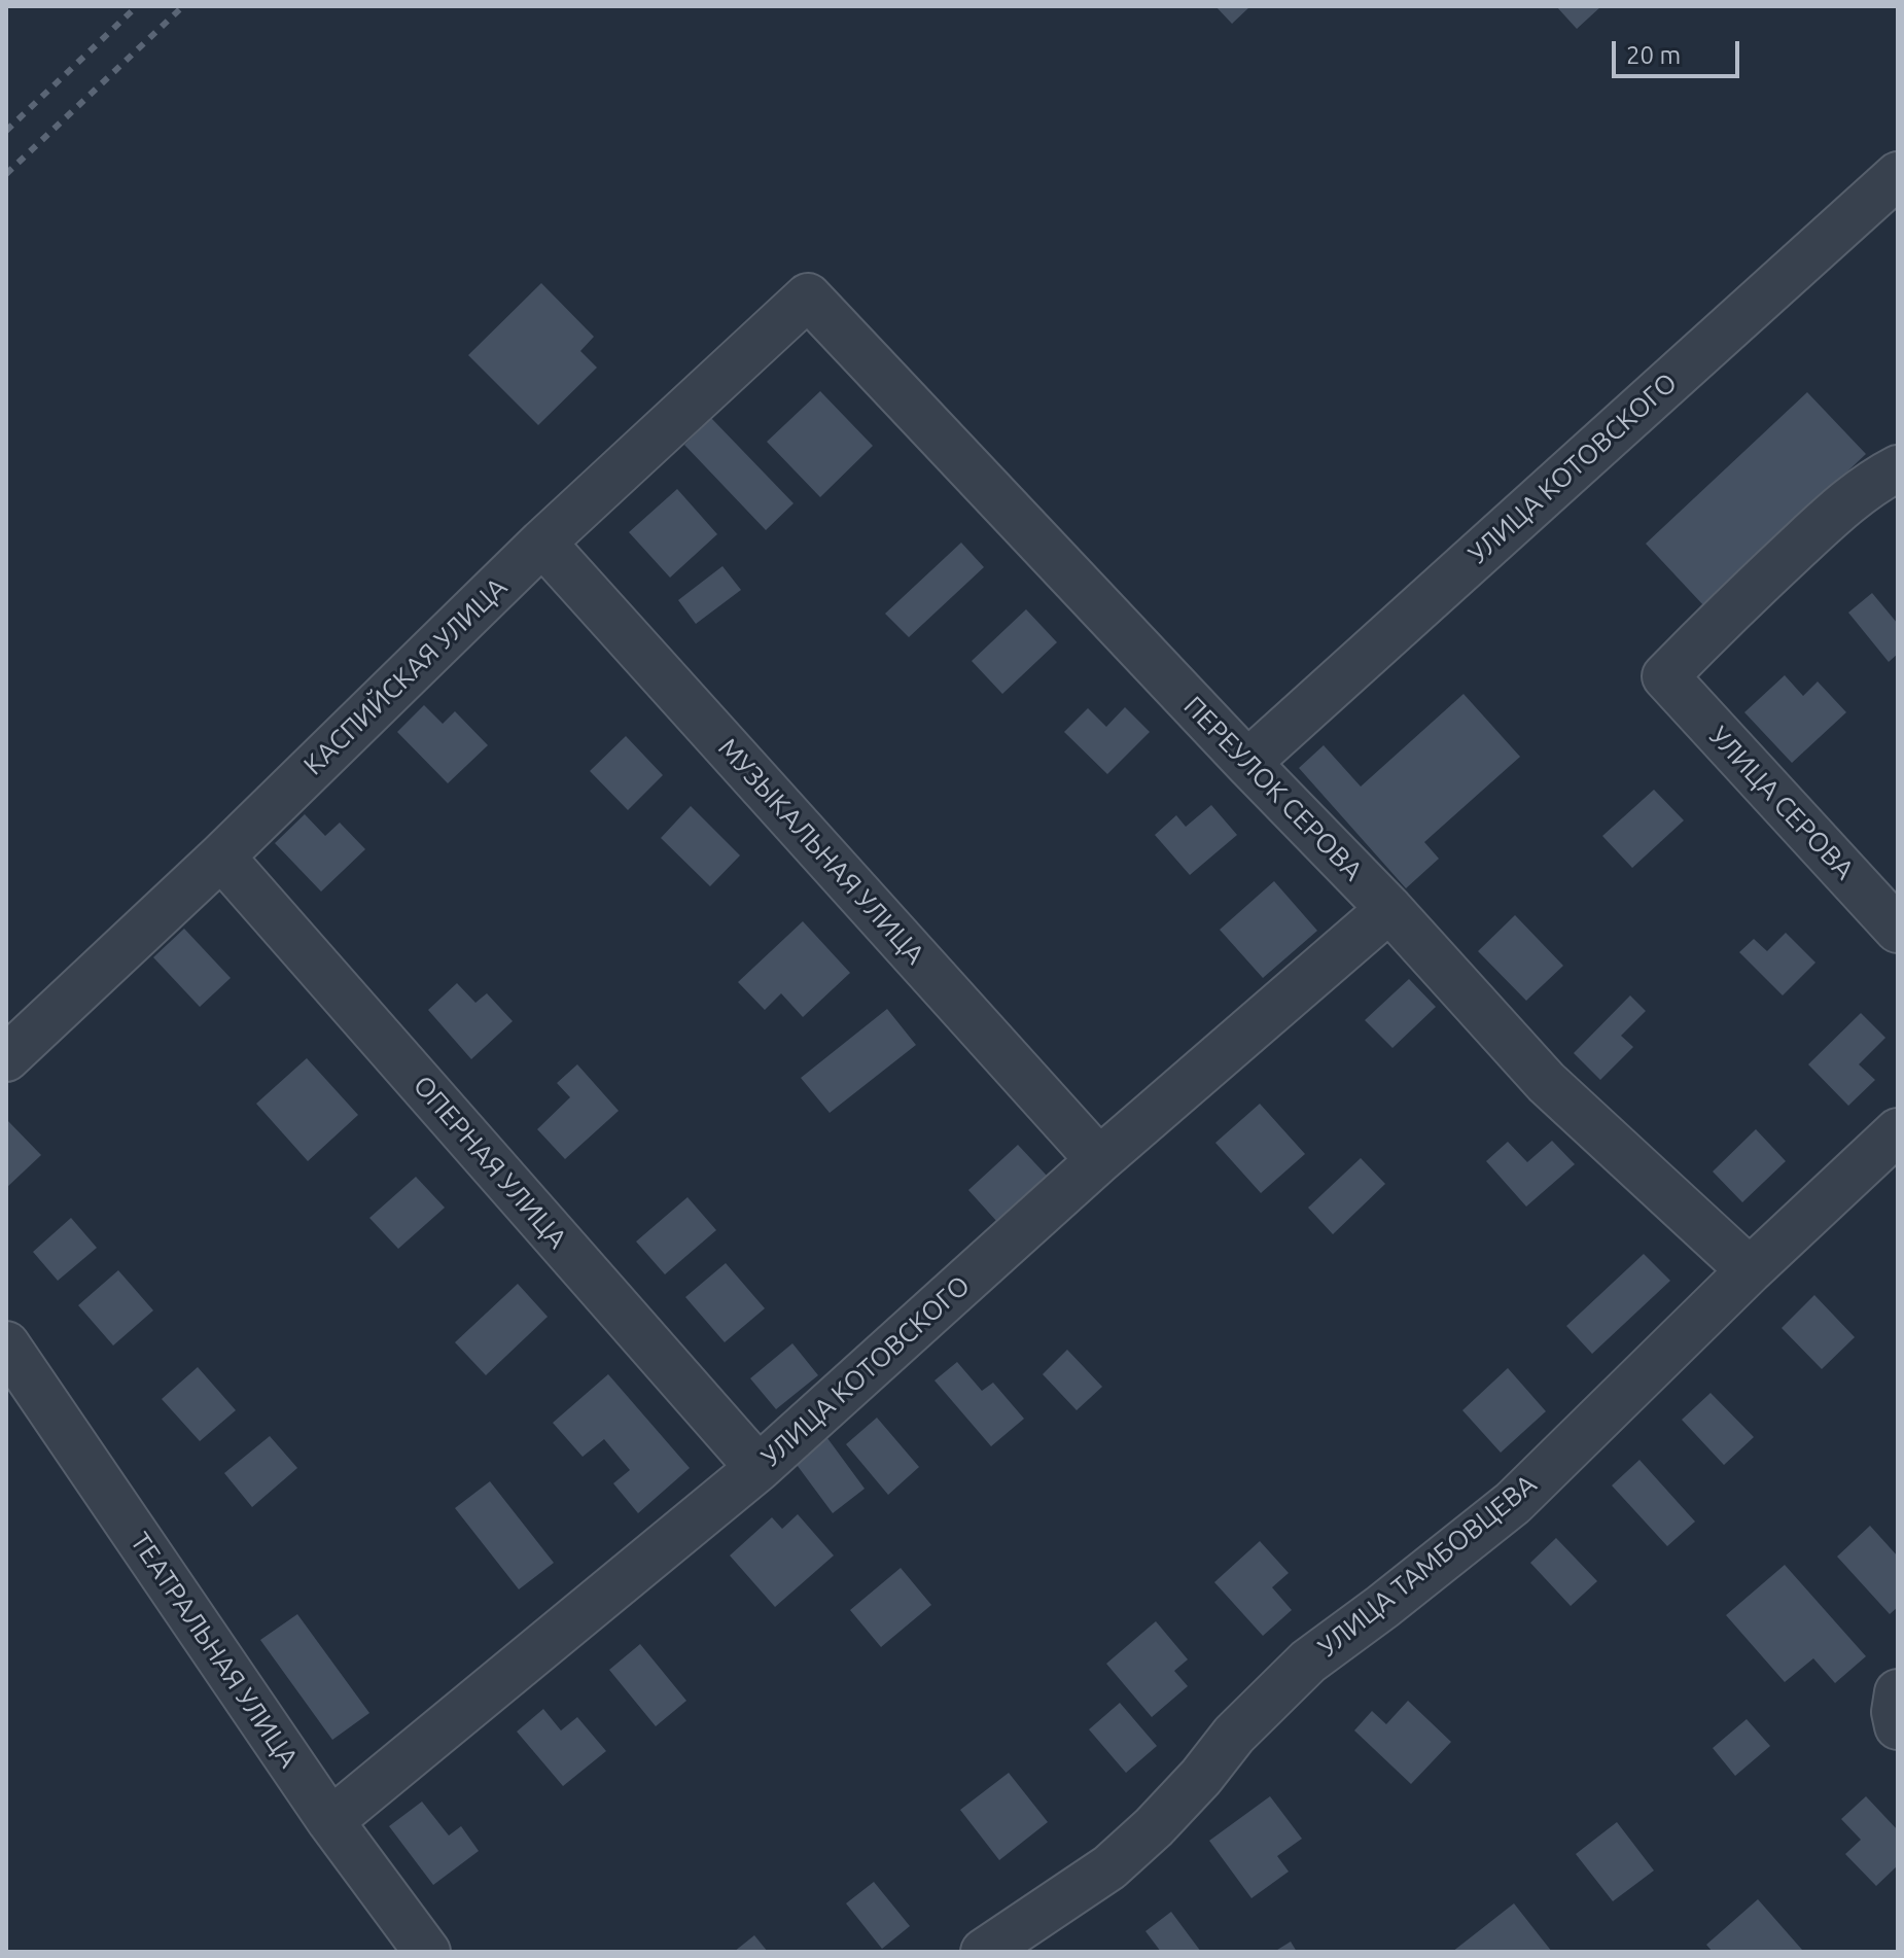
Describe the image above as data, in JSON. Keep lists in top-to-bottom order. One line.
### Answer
{"streets":{"street":["УЛИЦА КОТОВСКОГО","КАСПИЙСКАЯ УЛИЦА","ПЕРЕУЛОК СЕРОВА","УЛИЦА СЕРОВА","МУЗЫКАЛЬНАЯ УЛИЦА","ОПЕРНАЯ УЛИЦА","УЛИЦА ТАМБОВЦЕВА","ТЕАТРАЛЬНАЯ УЛИЦА"]},"crossings":[["УЛИЦА КОТОВСКОГО","ПЕРЕУЛОК СЕРОВА"],["УЛИЦА КОТОВСКОГО","МУЗЫКАЛЬНАЯ УЛИЦА"],["УЛИЦА КОТОВСКОГО","ОПЕРНАЯ УЛИЦА"],["УЛИЦА КОТОВСКОГО","ТЕАТРАЛЬНАЯ УЛИЦА"],["КАСПИЙСКАЯ УЛИЦА","ПЕРЕУЛОК СЕРОВА"],["КАСПИЙСКАЯ УЛИЦА","МУЗЫКАЛЬНАЯ УЛИЦА"],["КАСПИЙСКАЯ УЛИЦА","ОПЕРНАЯ УЛИЦА"],["ПЕРЕУЛОК СЕРОВА","УЛИЦА ТАМБОВЦЕВА"]],"scale_bar":"20 m"}
